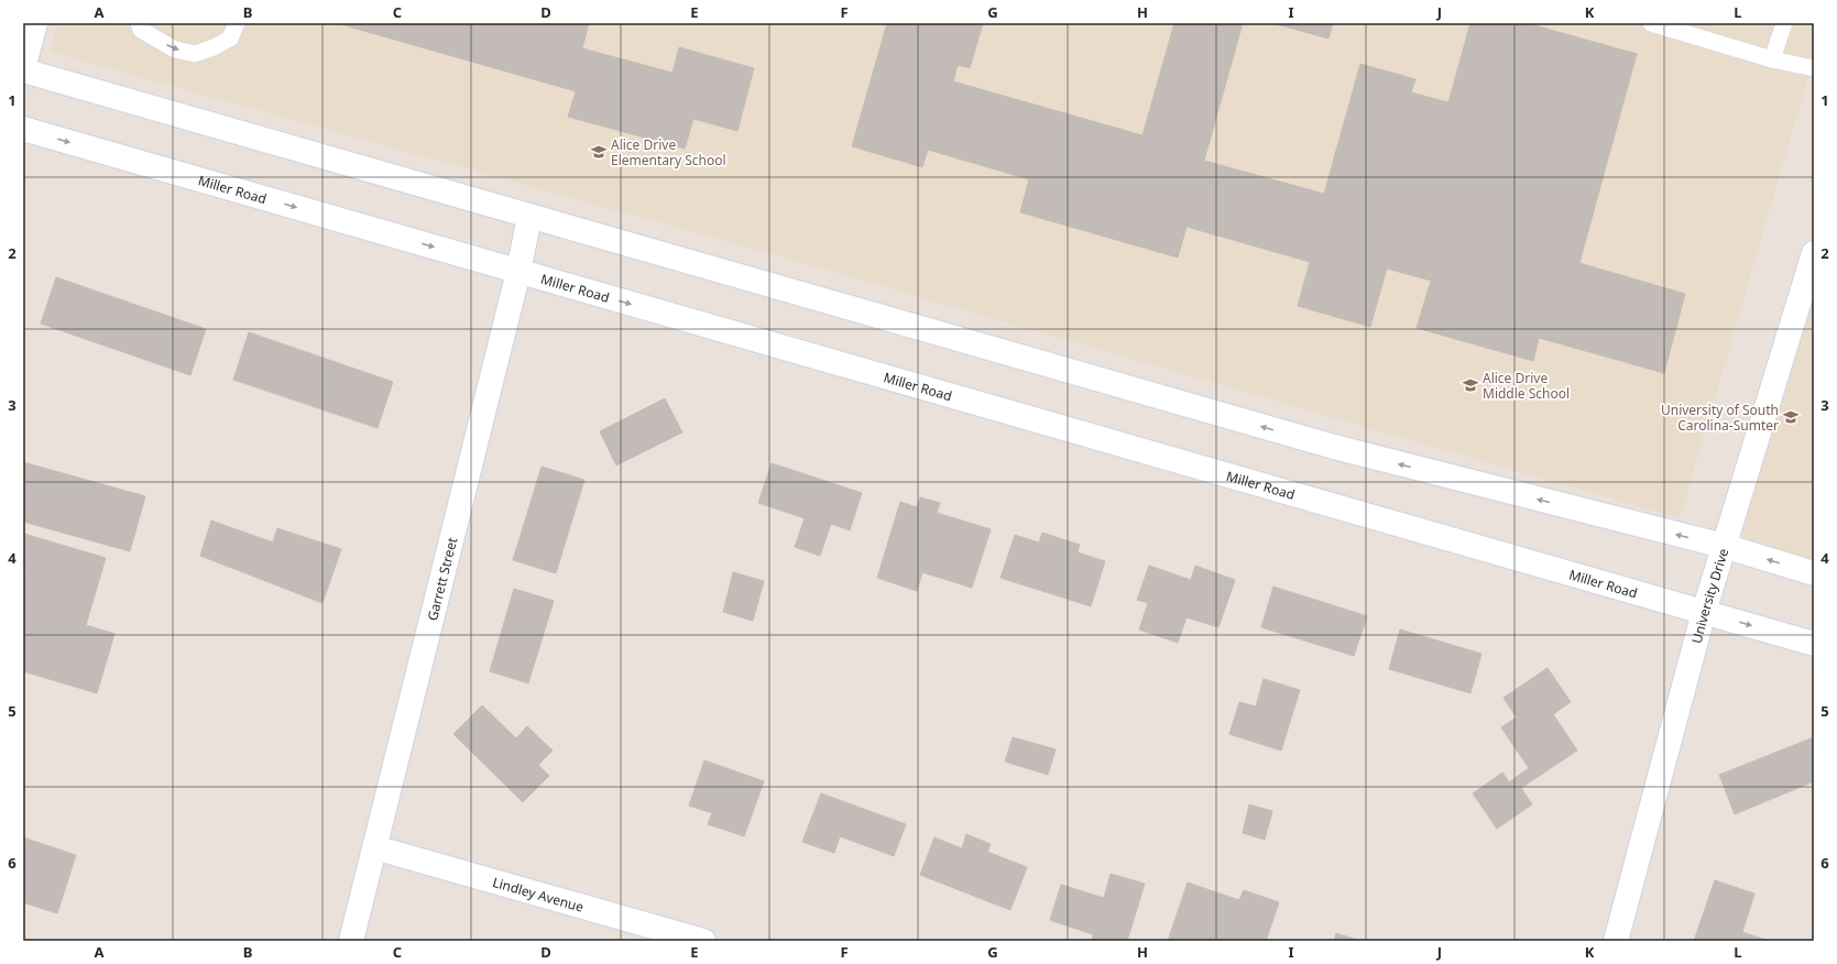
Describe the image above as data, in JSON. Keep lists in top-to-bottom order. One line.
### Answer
{"streets":{"street":["Miller Road","Garrett Street","University Drive","Lindley Avenue"]},"crossings":[["Miller Road","Garrett Street"],["Miller Road","University Drive"],["Garrett Street","Lindley Avenue"]],"places":{"school or university":["Alice Drive Elementary School","Alice Drive Middle School","University of South Carolina-Sumter"]},"grid":{"columns":["A","B","C","D","E","F","G","H","I","J","K","L"],"rows":["1","2","3","4","5","6"]}}
